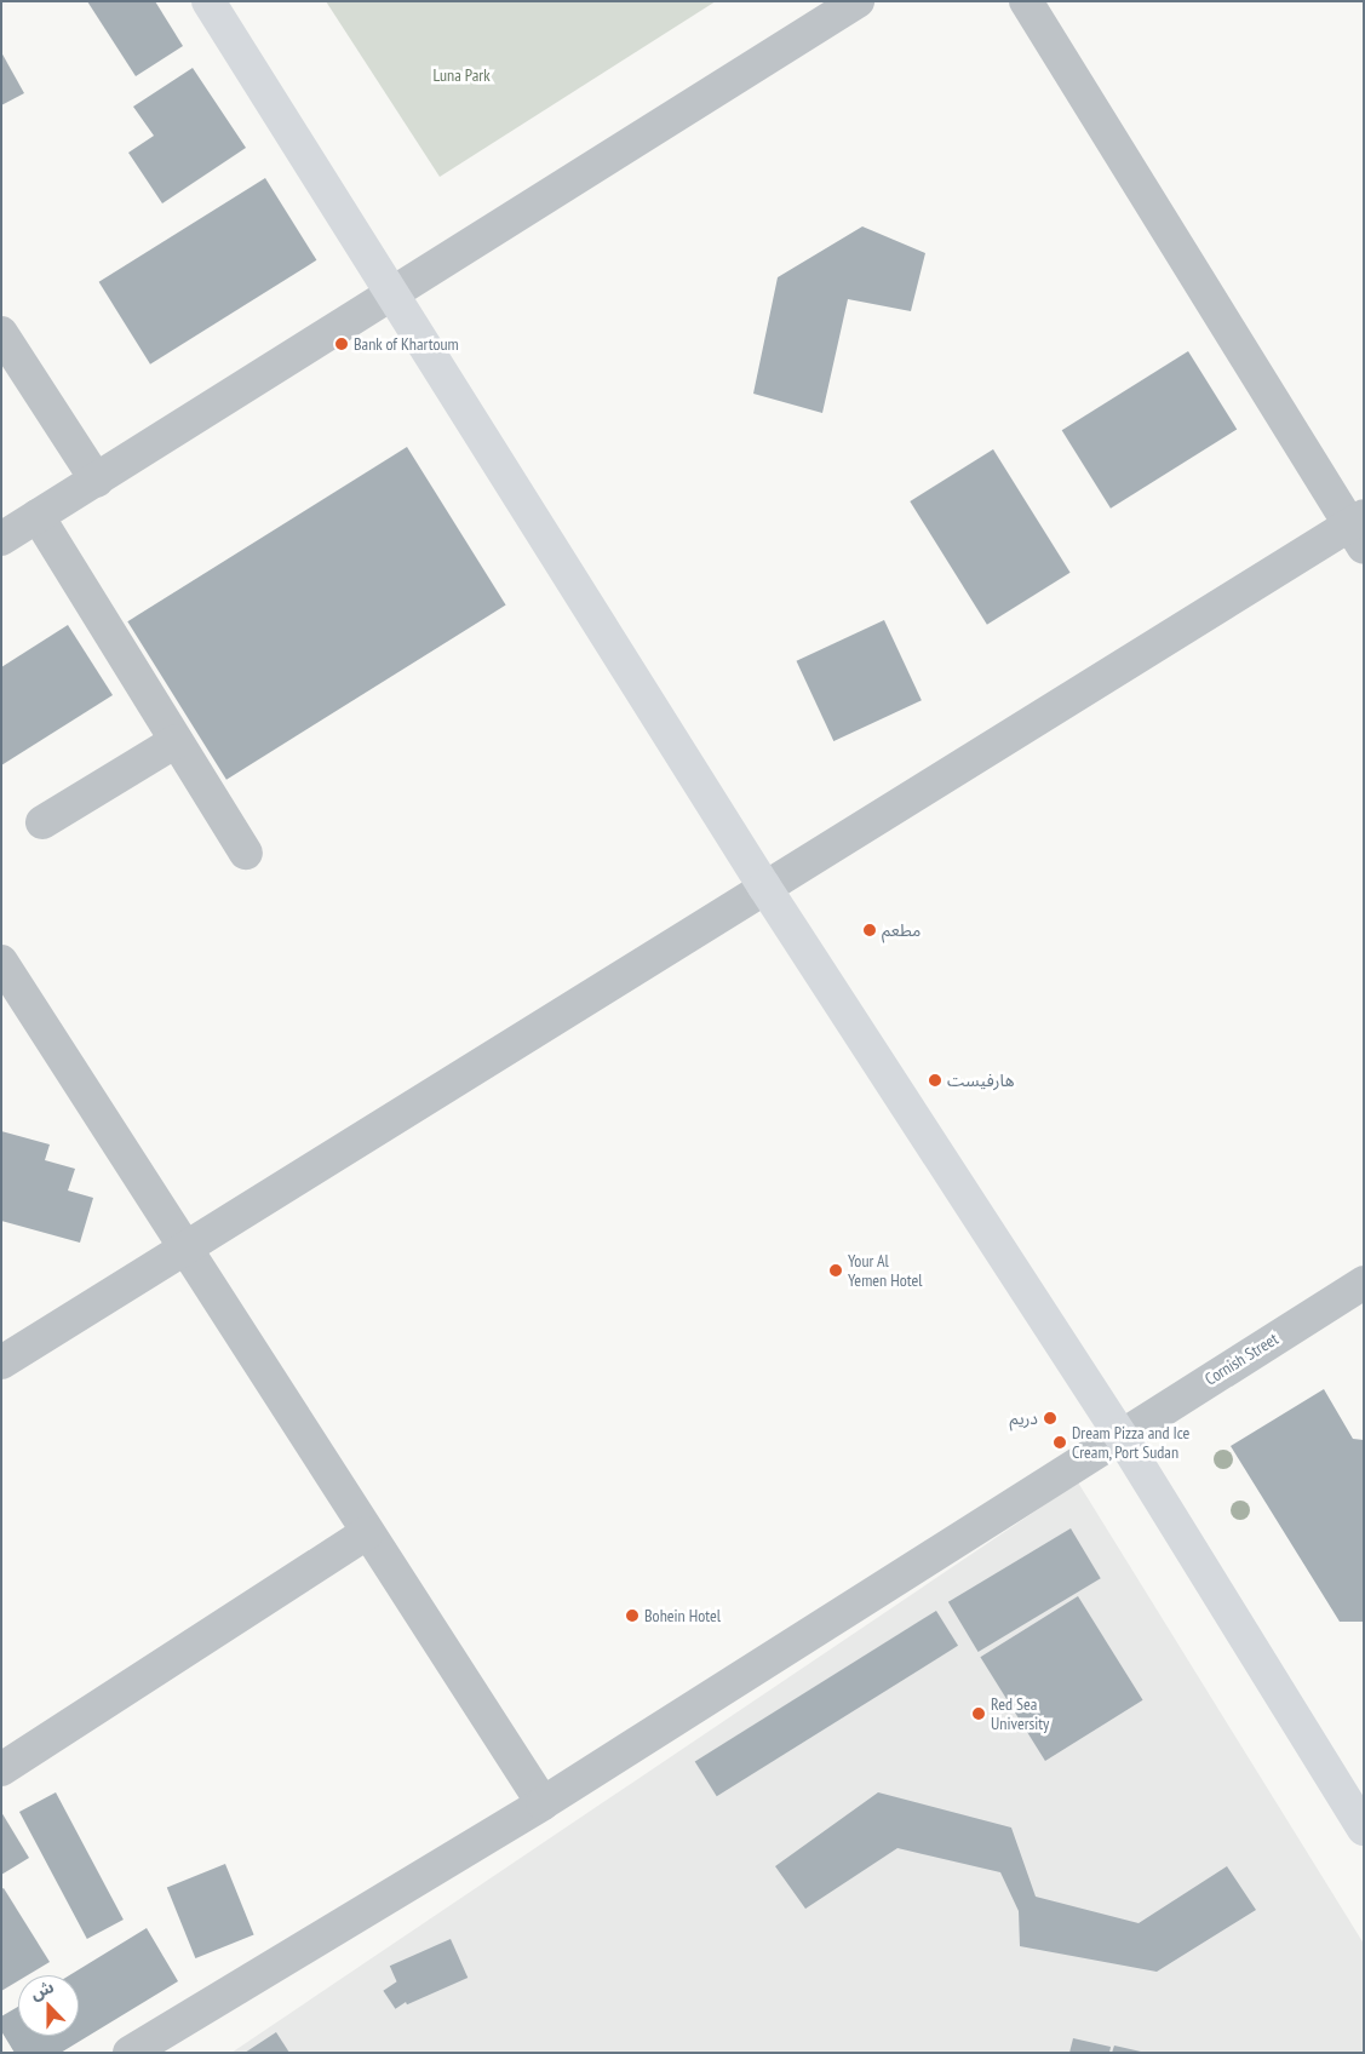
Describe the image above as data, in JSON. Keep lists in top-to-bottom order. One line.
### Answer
{"streets":{"street":["Cornish Street"]},"parks":["Luna Park"],"places":["Bank of Khartoum","مطعم","هارفيست","Your Al Yemen Hotel","دريم","Dream Pizza and Ice Cream, Port Sudan","Bohein Hotel","Red Sea University"],"north":"top"}
